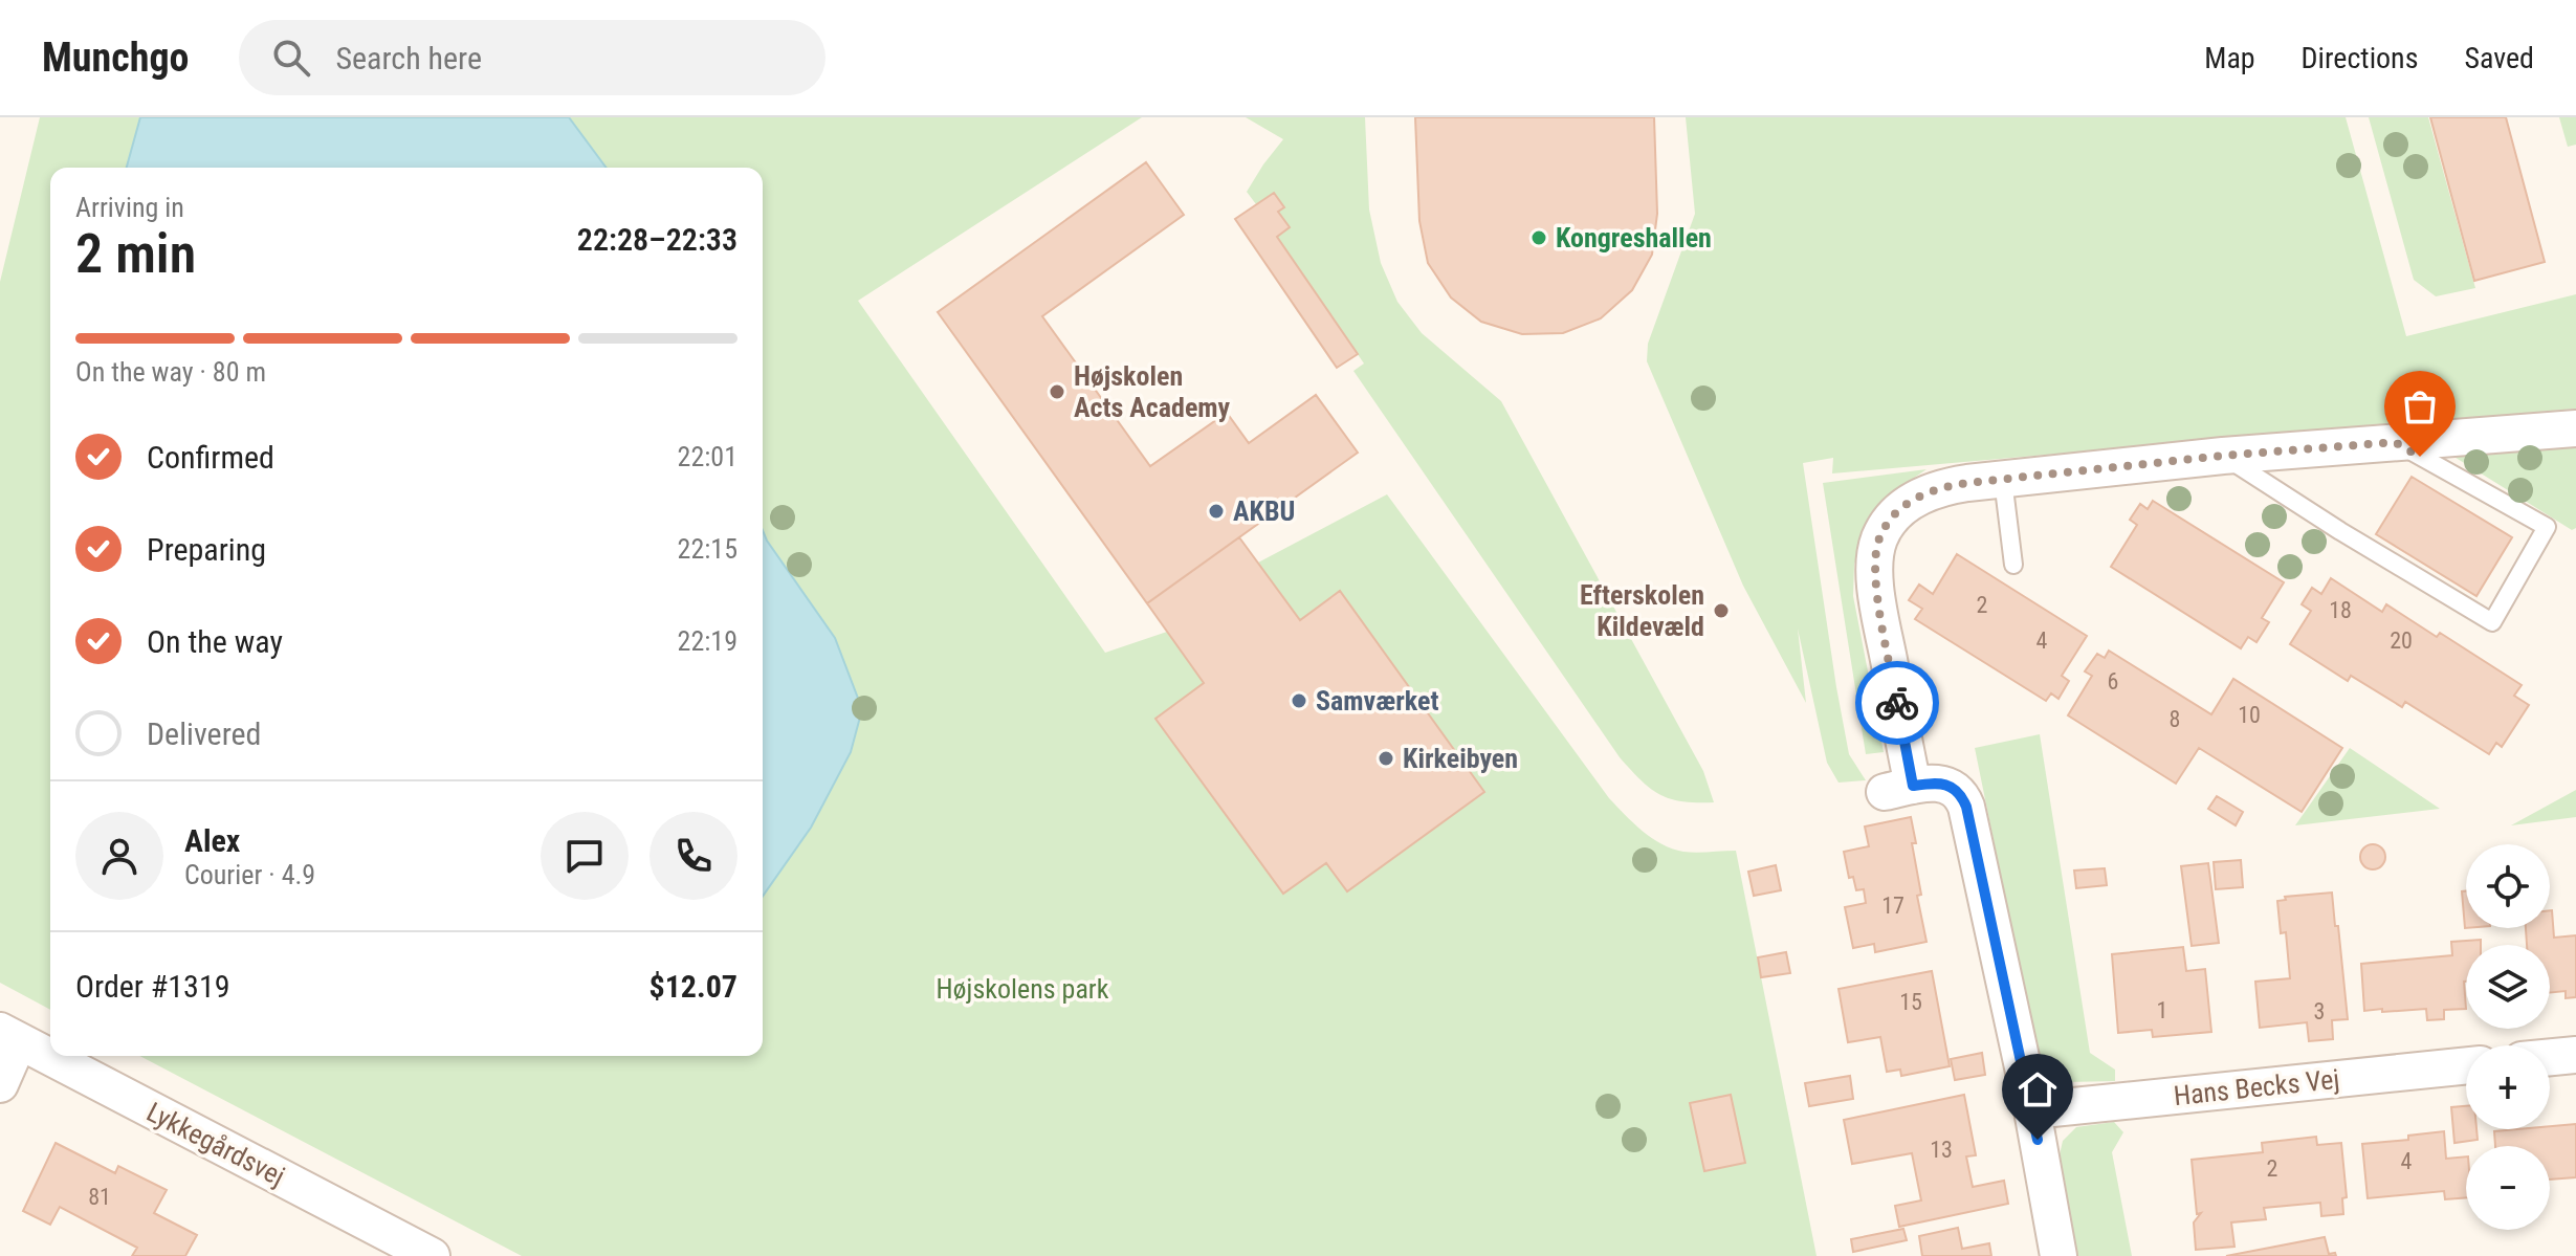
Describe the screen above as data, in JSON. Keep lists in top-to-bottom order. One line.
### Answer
{"streets":{"street":["Hans Becks Vej","Lykkegårdsvej"]},"parks":["Højskolens park"],"places":["Kongreshallen","Højskolen Acts Academy","AKBU","Efterskolen Kildevæld","Samværket","Kirkeibyen"],"house_numbers":["2","18","4","20","6","10","8","17","15","1","3","13","4","2","81"],"page":{"header":"Munchgo","search":"Search here","nav":["Map","Directions","Saved"],"heading":["2 min","Arriving in","22:28–22:33"],"panel":["Alex","Courier · 4.9","Order #1319","$12.07"],"bar":"On the way · 80 m","list":[["Confirmed","22:01"],["Preparing","22:15"],["On the way","22:19"],"Delivered"],"map_buttons":["+","−"]}}
